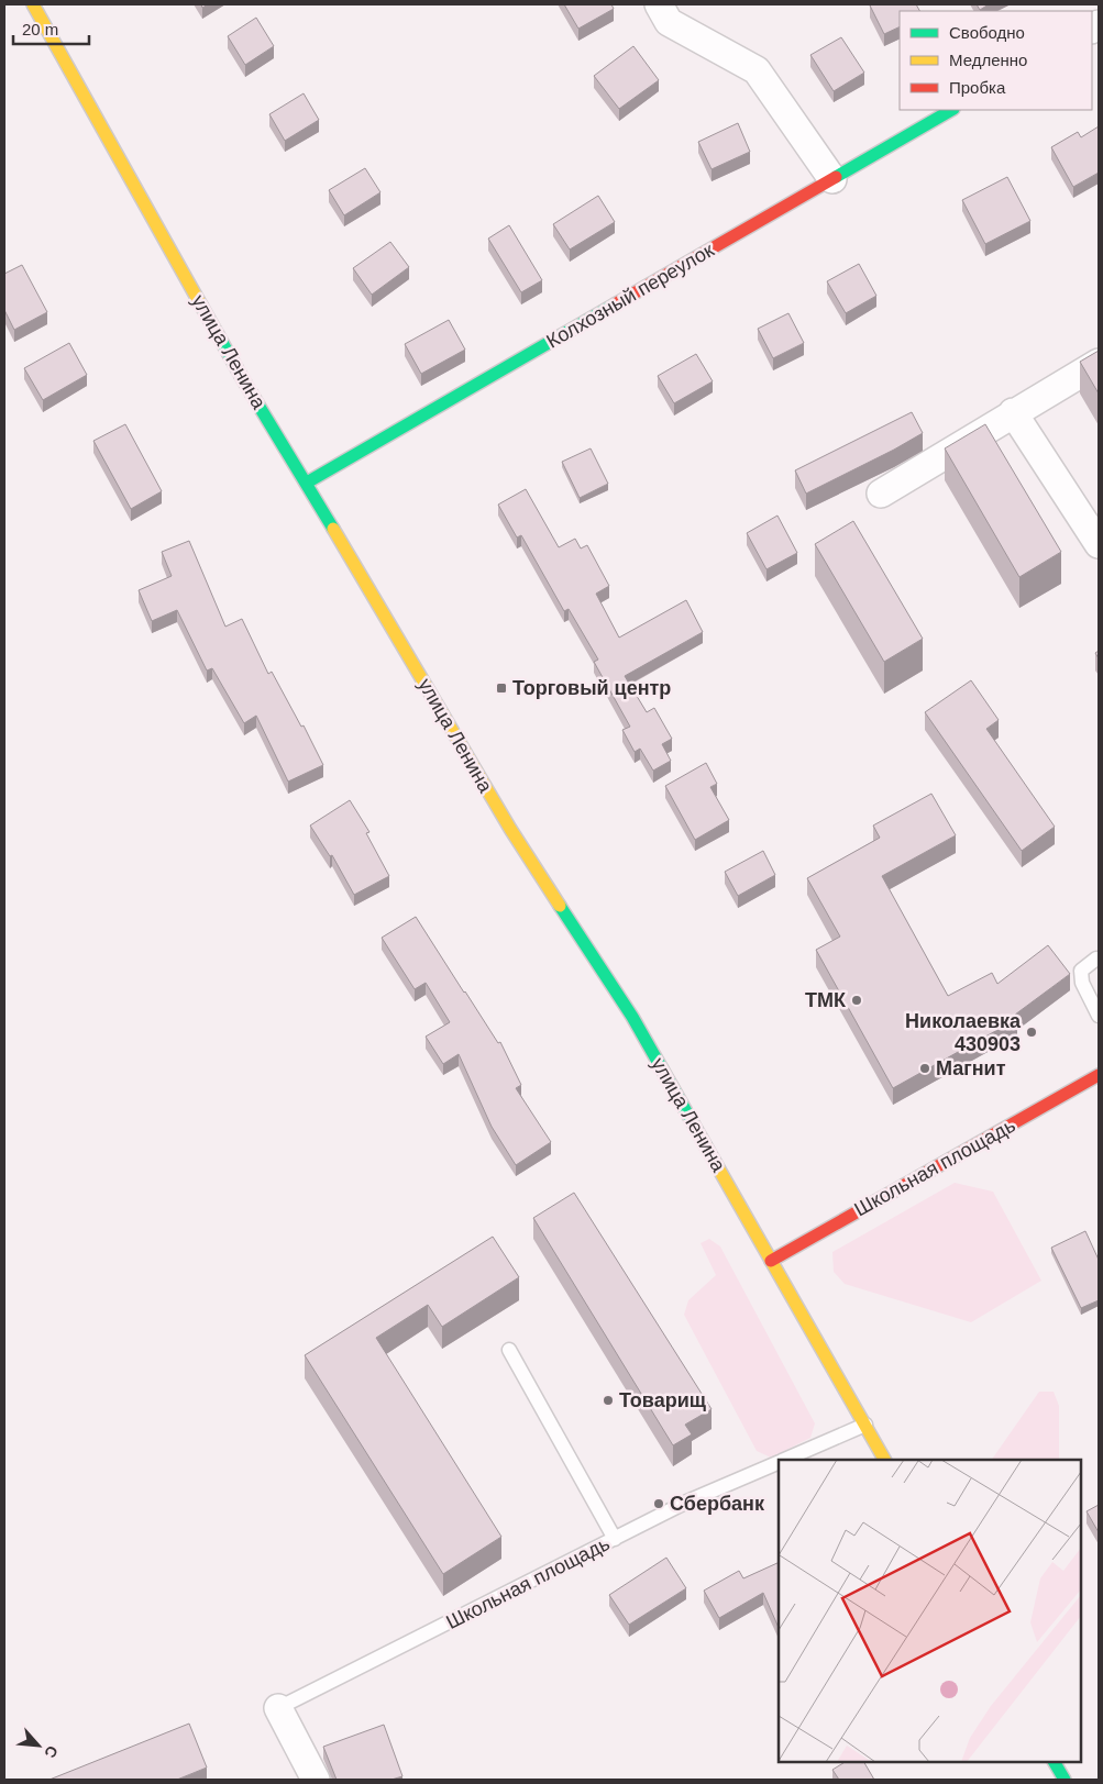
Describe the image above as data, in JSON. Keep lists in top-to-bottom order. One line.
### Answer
{"streets":{"main road":["Колхозный переулок","улица Ленина","Школьная площадь"]},"crossings":[["Колхозный переулок","улица Ленина"],["улица Ленина","Школьная площадь"]],"places":{"transit":["Торговый центр"],"other":["ТМК","Николаевка 430903","Магнит","Товарищ","Сбербанк"]},"legend":["Свободно","Медленно","Пробка"],"scale_bar":"20 m","north":"bottom right"}
